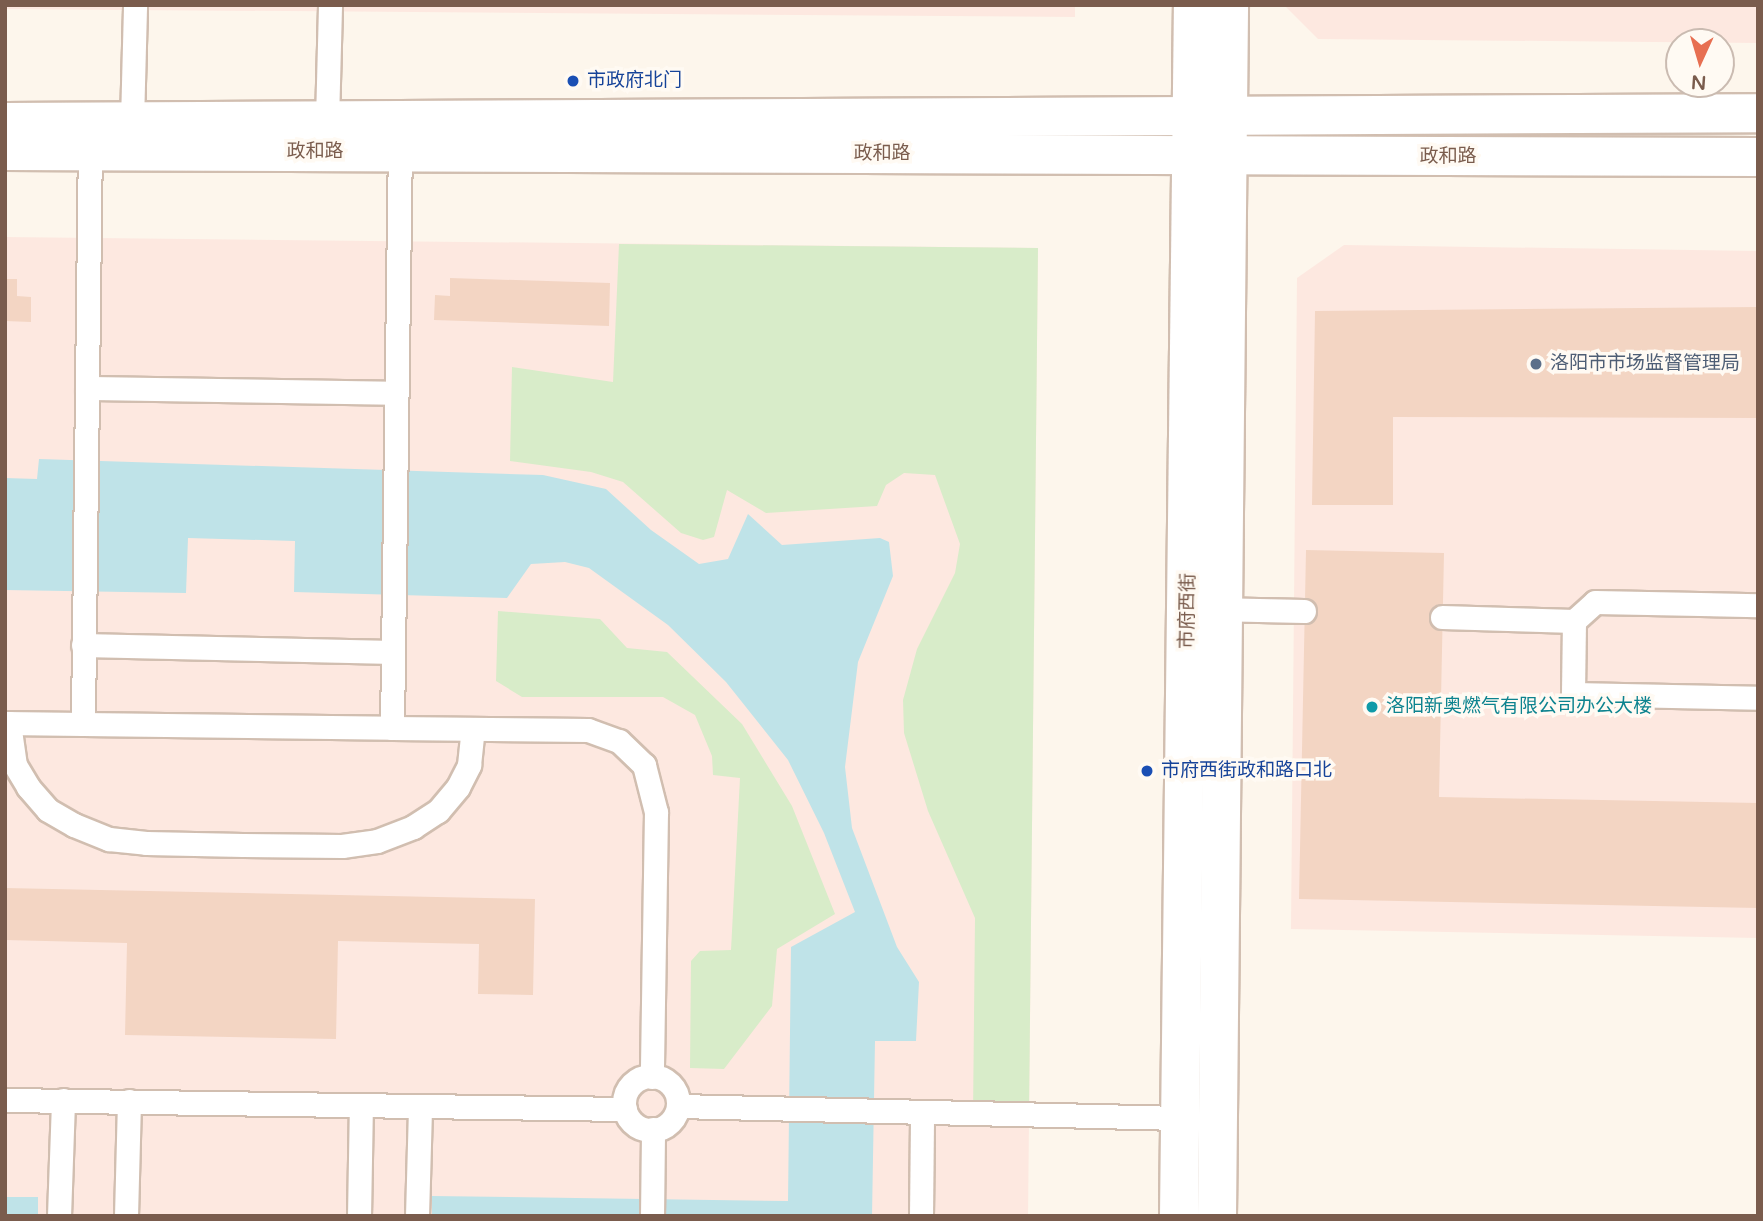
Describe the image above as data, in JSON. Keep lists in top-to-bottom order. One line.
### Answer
{"streets":{"street":["政和路","市府西街"]},"crossings":[["政和路","市府西街"]],"places":["市政府北门","洛阳市市场监督管理局","洛阳新奥燃气有限公司办公大楼","市府西街政和路口北"],"north":"bottom"}
